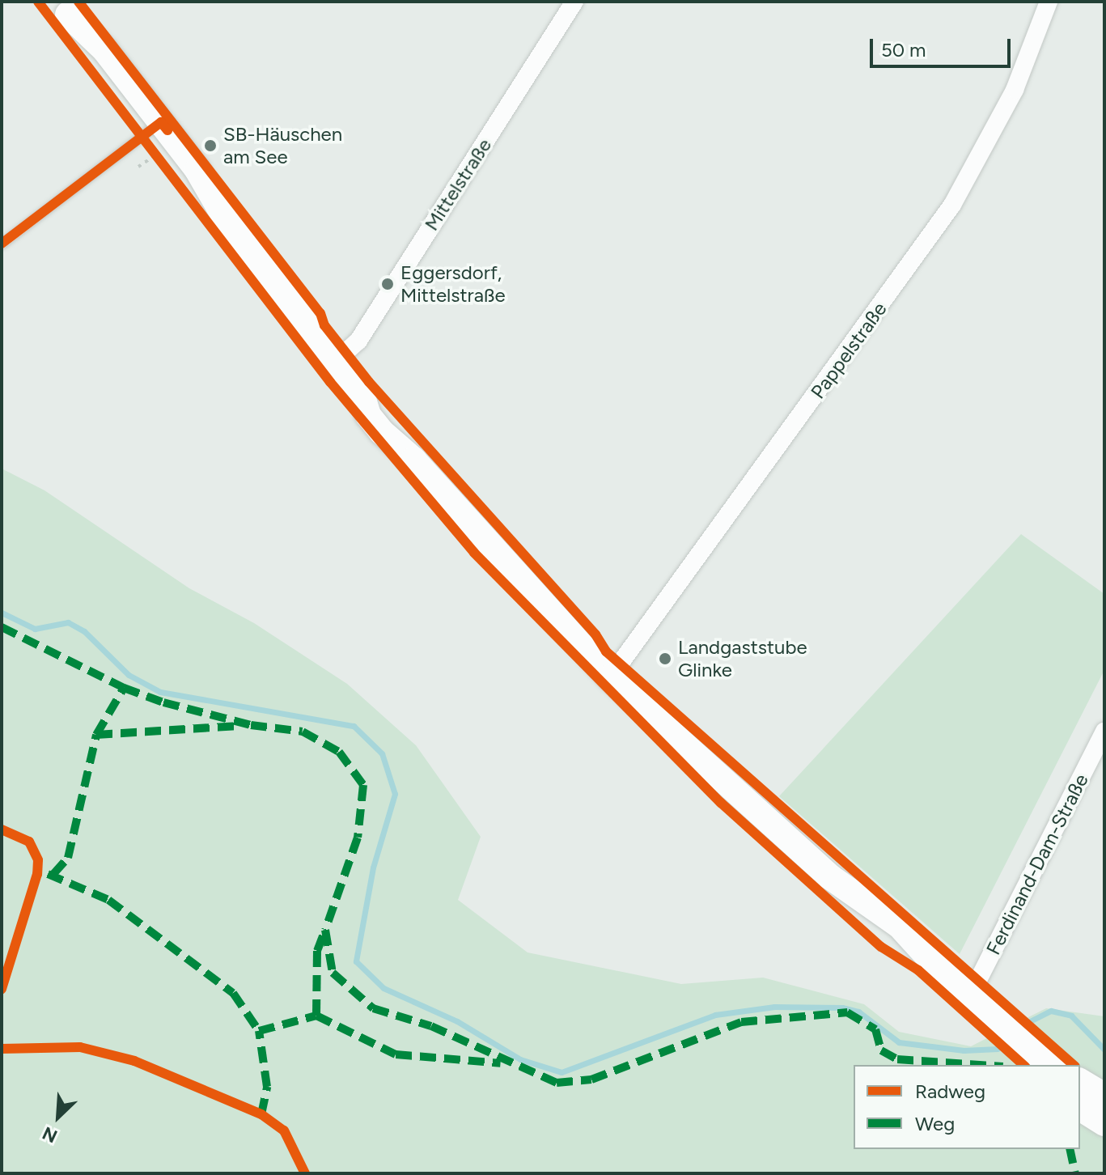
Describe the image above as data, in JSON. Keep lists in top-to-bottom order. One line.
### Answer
{"streets":{"street":["Mittelstraße","Pappelstraße","Ferdinand-Dam-Straße"]},"places":["SB-Häuschen am See","Eggersdorf, Mittelstraße","Landgaststube Glinke"],"legend":["Radweg","Weg"],"scale_bar":"50 m","north":"bottom left"}
